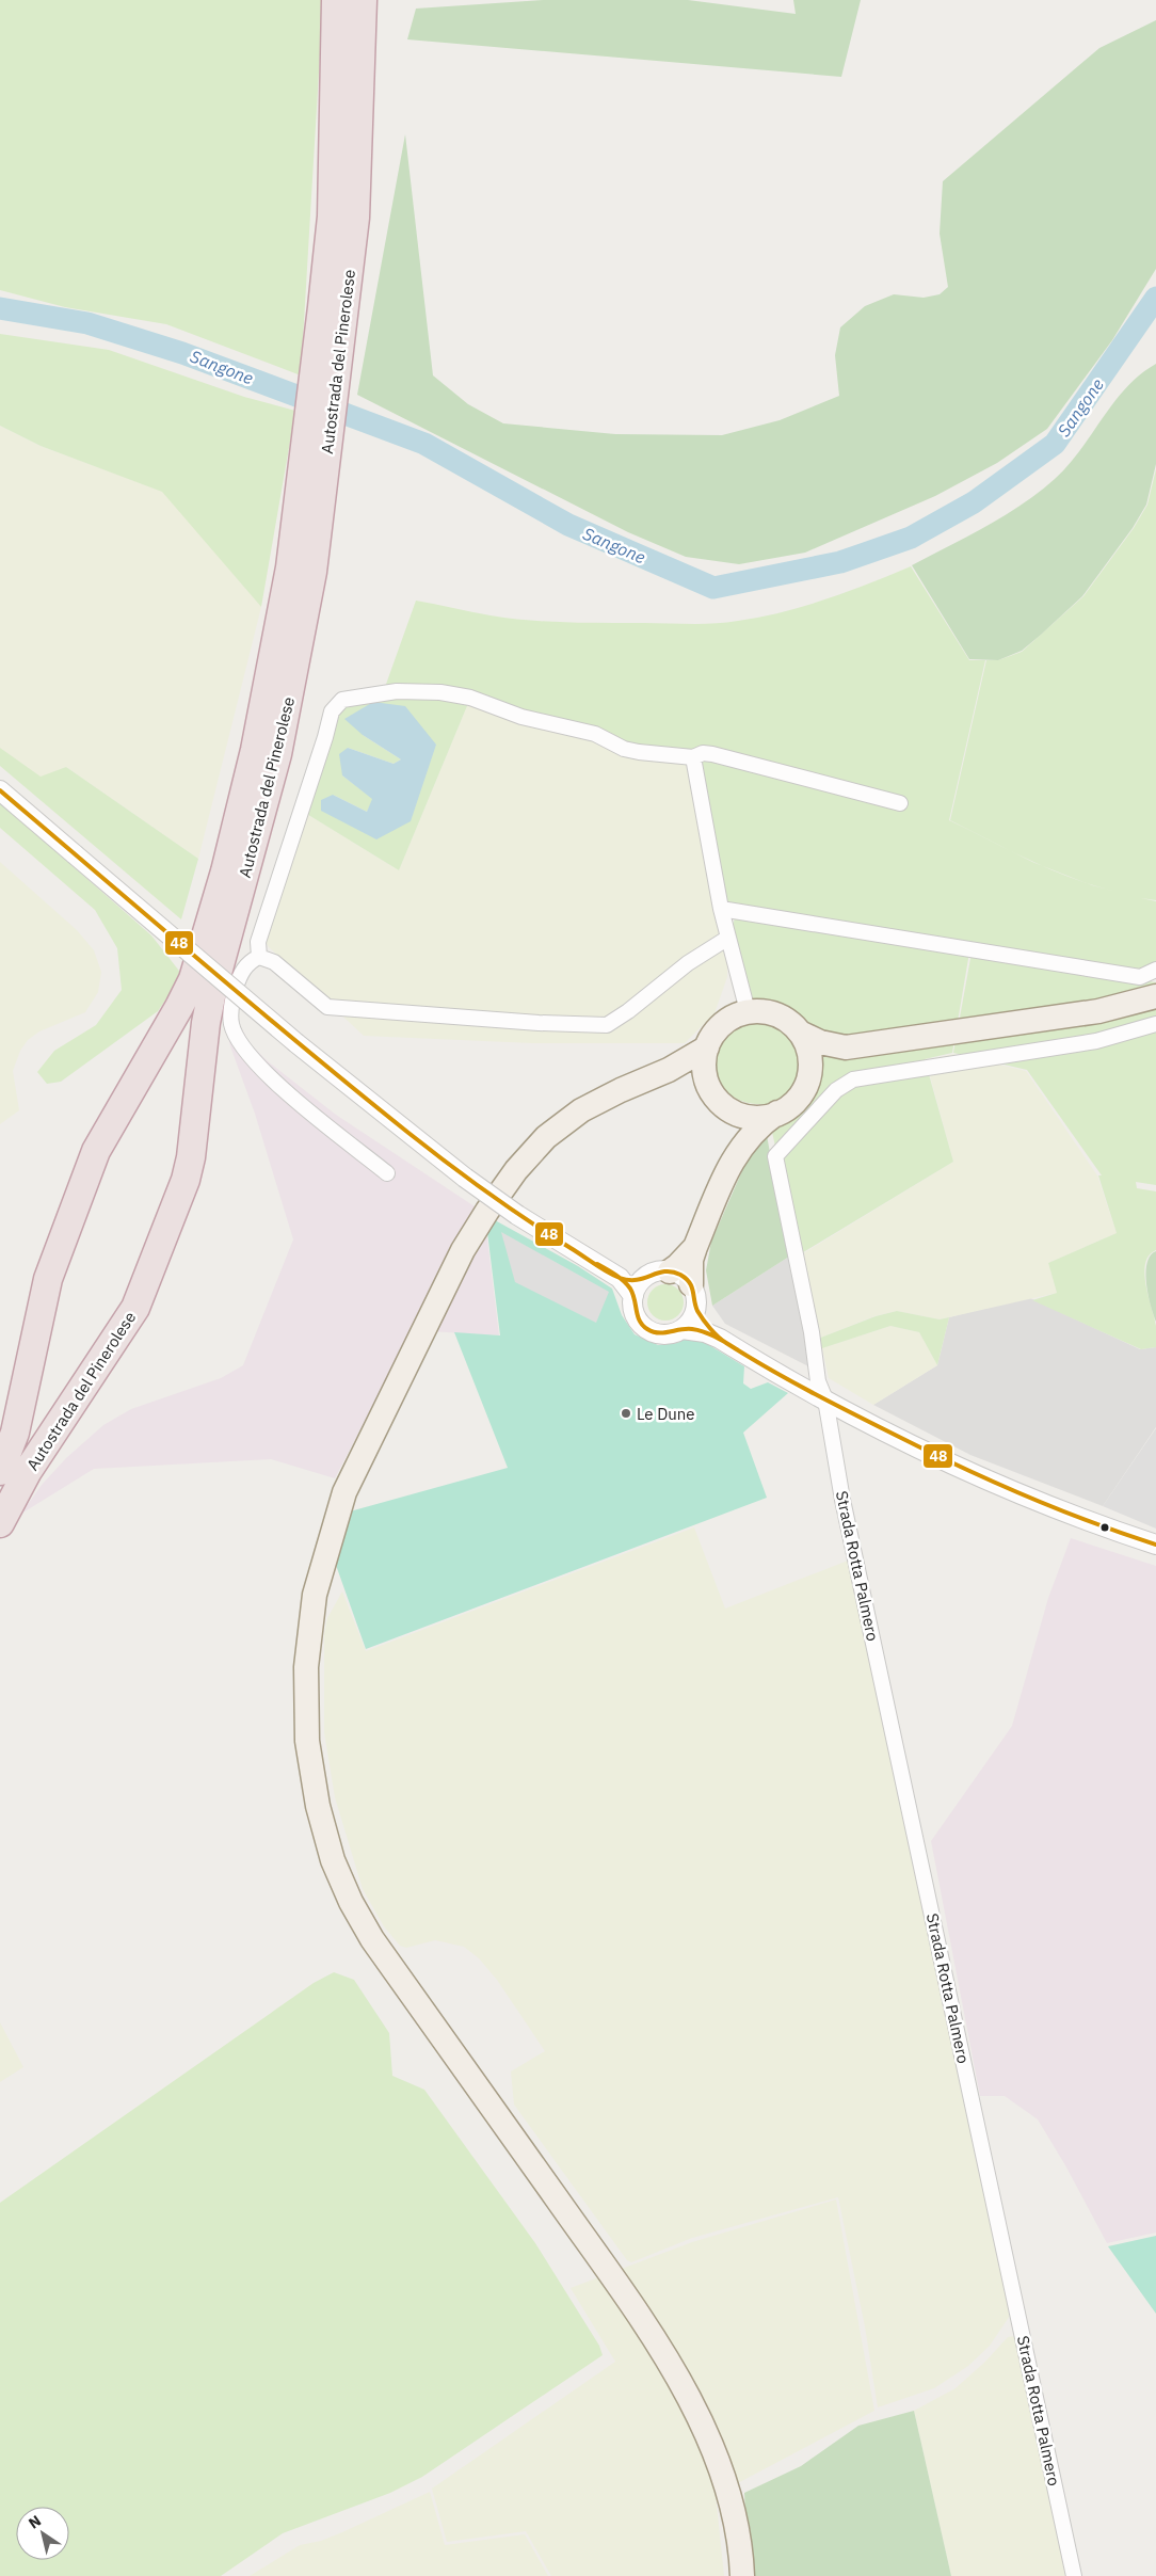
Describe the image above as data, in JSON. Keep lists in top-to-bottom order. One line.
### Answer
{"streets":{"highway":["Autostrada del Pinerolese"],"street":["Strada Rotta Palmero"]},"water":["Sangone"],"places":["Le Dune"],"lines":["transit line 48"],"north":"top left"}
